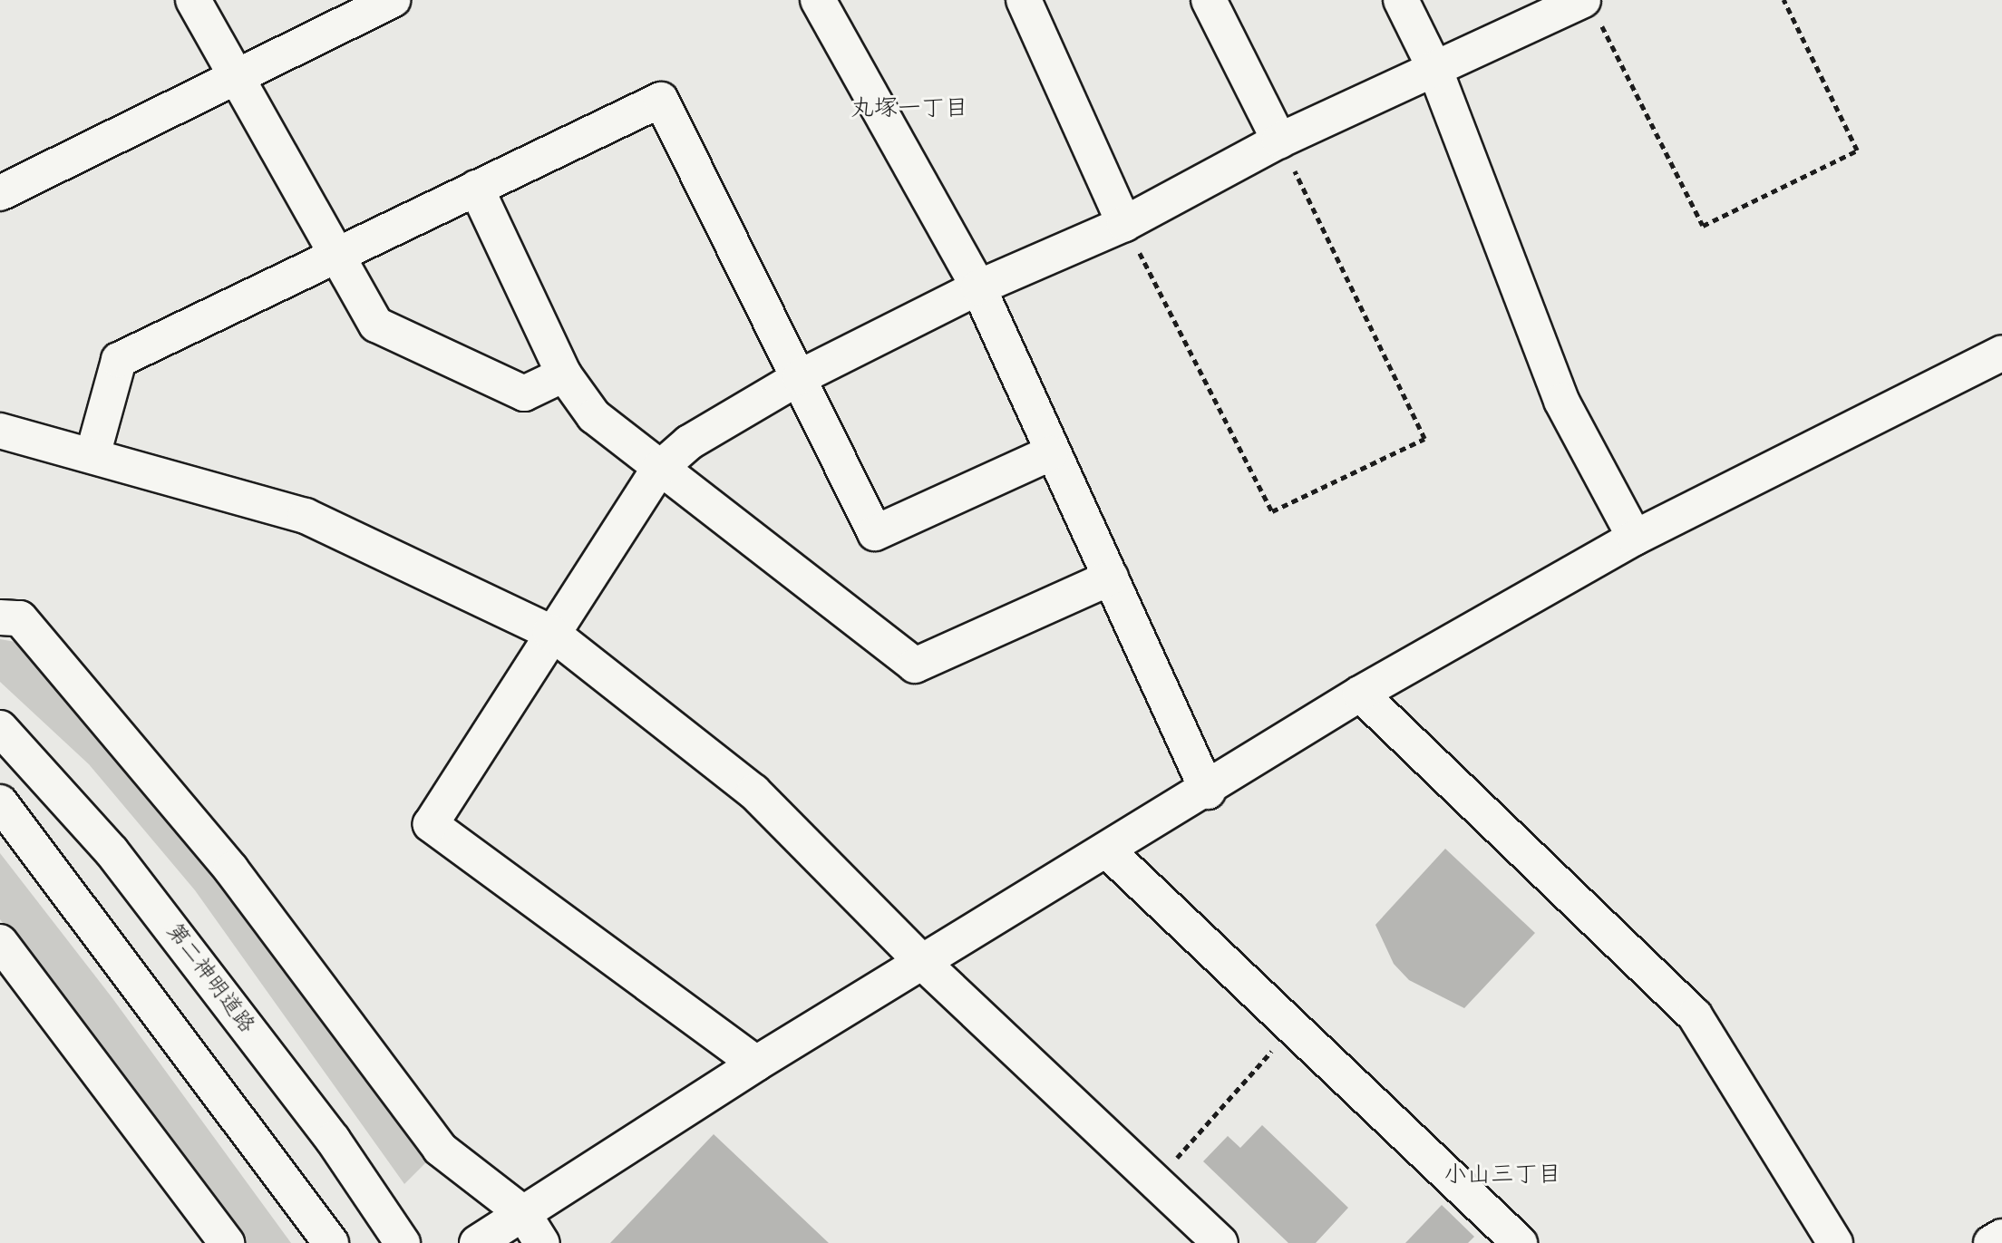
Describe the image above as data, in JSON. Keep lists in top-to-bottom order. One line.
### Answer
{"streets":{"main road":["第二神明道路"]},"districts":["丸塚一丁目","小山三丁目"]}
